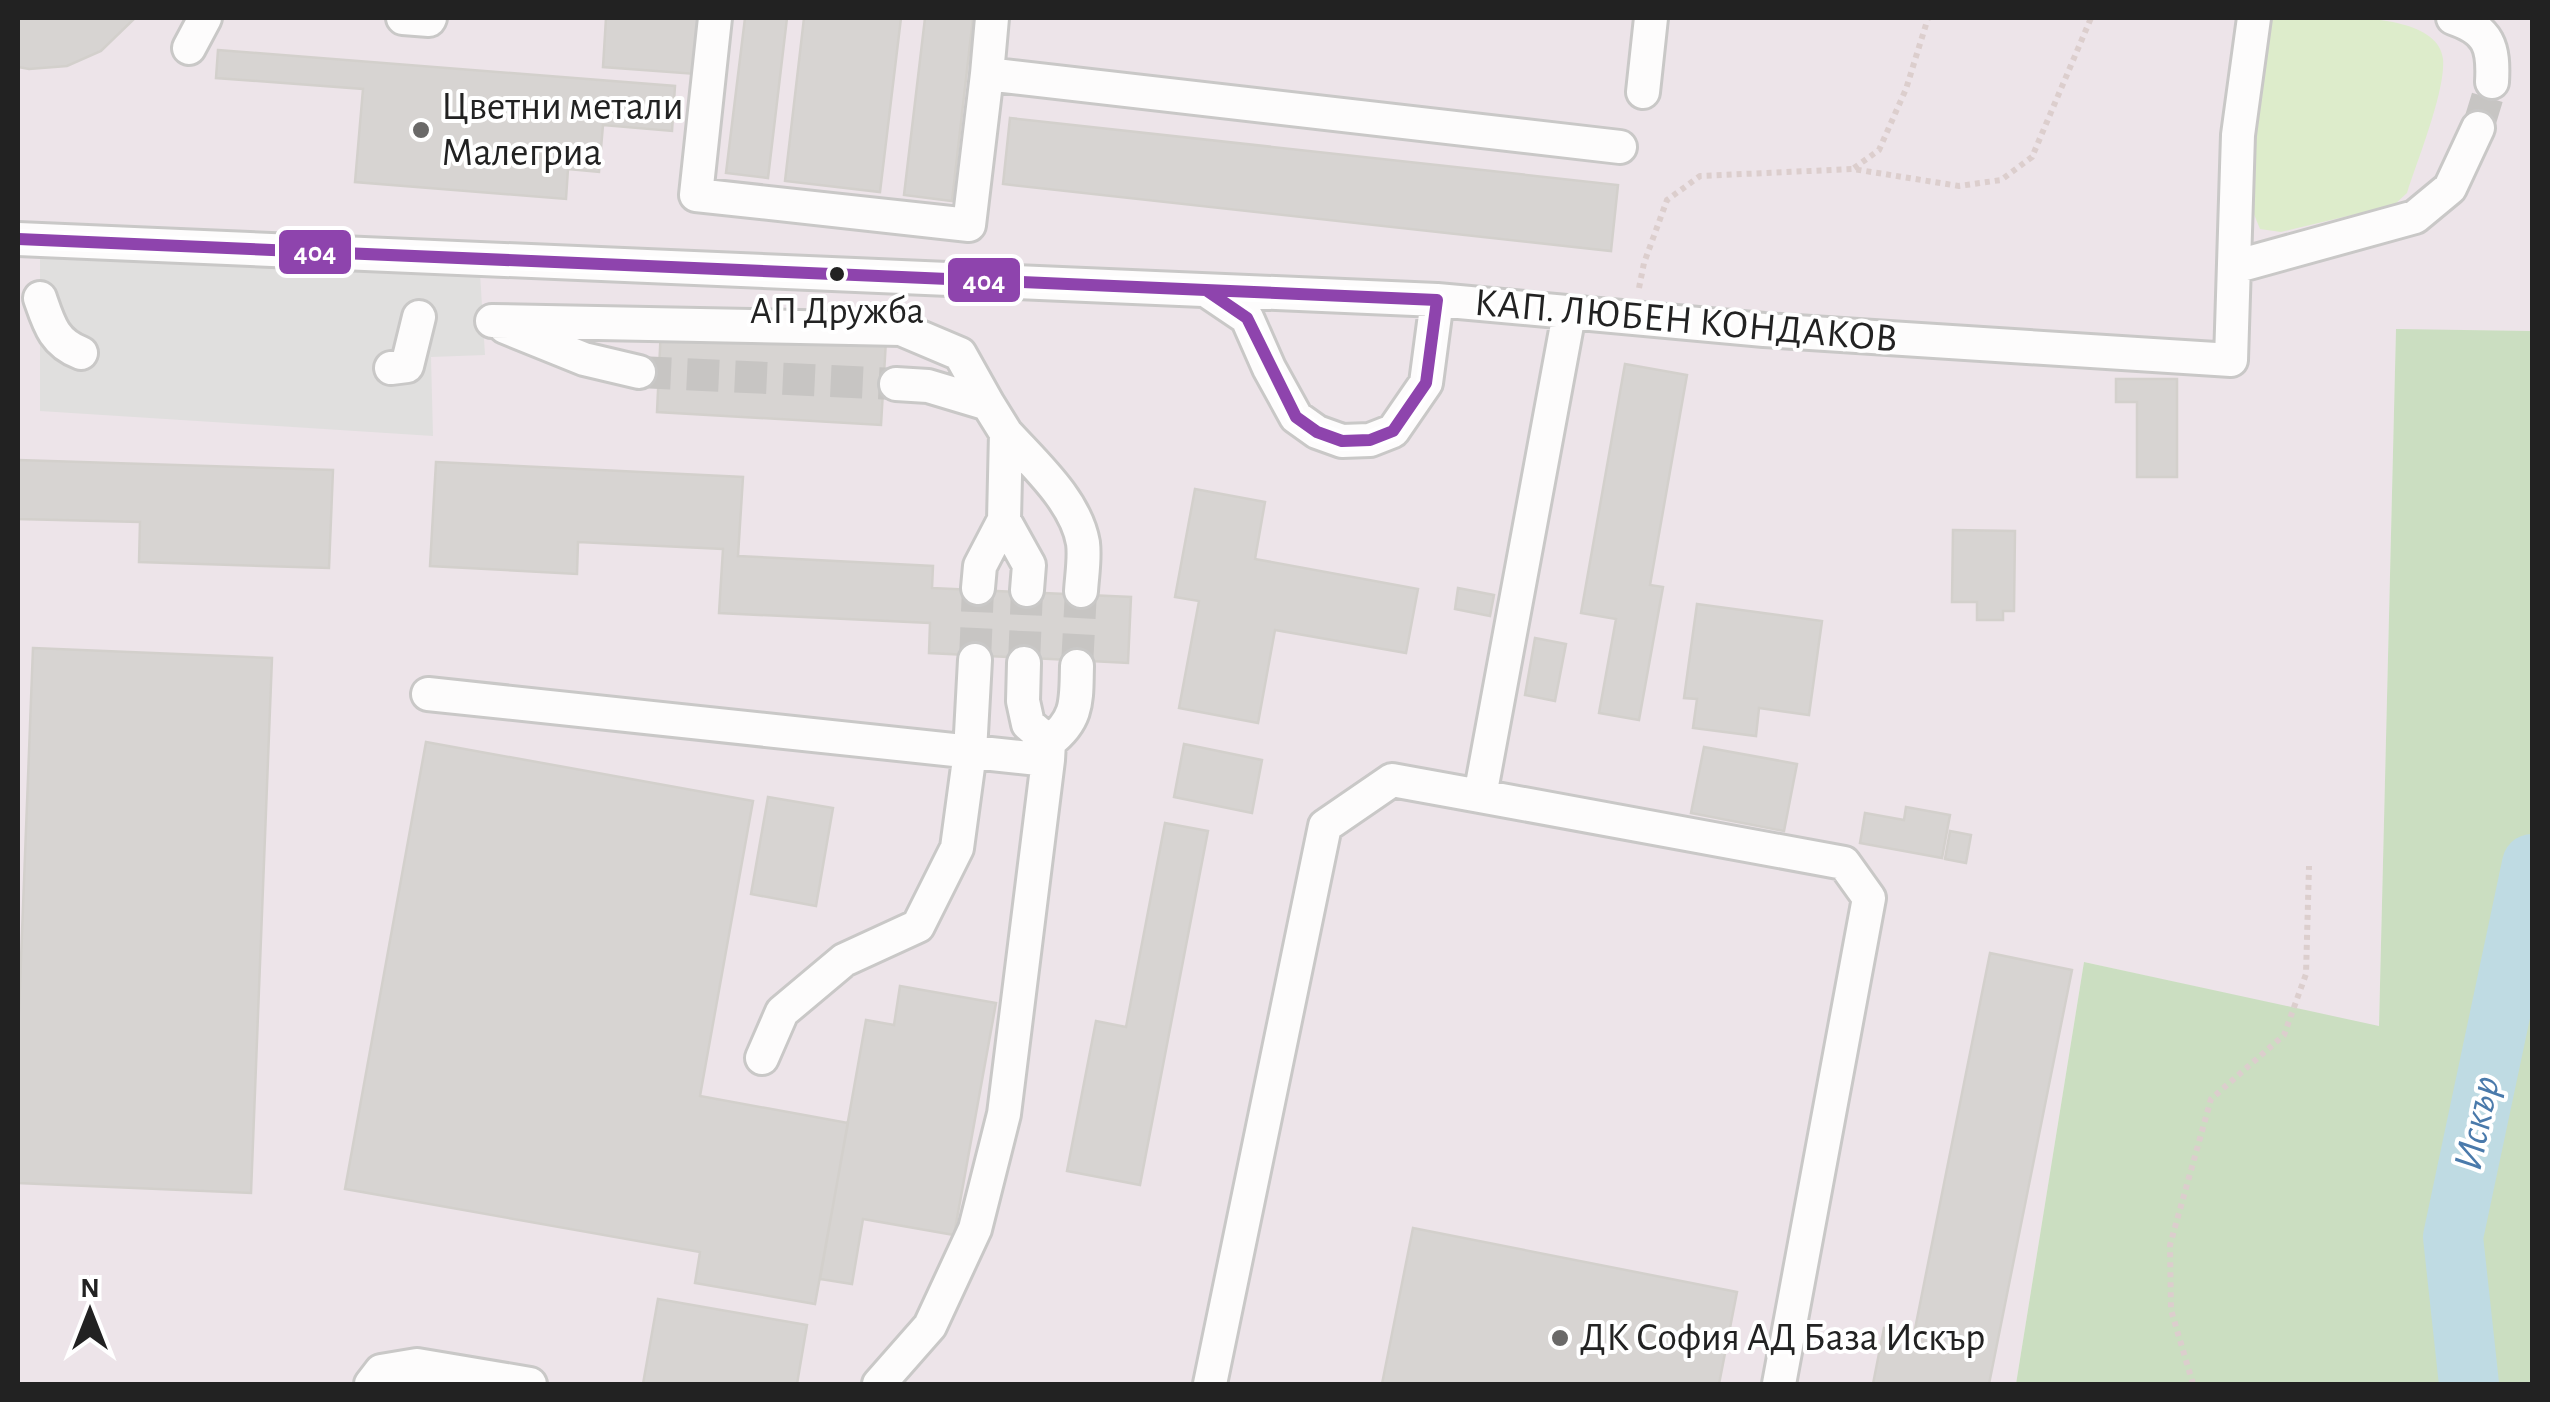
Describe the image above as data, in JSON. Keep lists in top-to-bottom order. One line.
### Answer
{"streets":{"street":["КАП. ЛЮБЕН КОНДАКОВ"]},"water":["Искър"],"places":["Цветни метали Малегриа","АП Дружба","ДК София АД База Искър"],"lines":["transit line 404"],"north":"top"}
